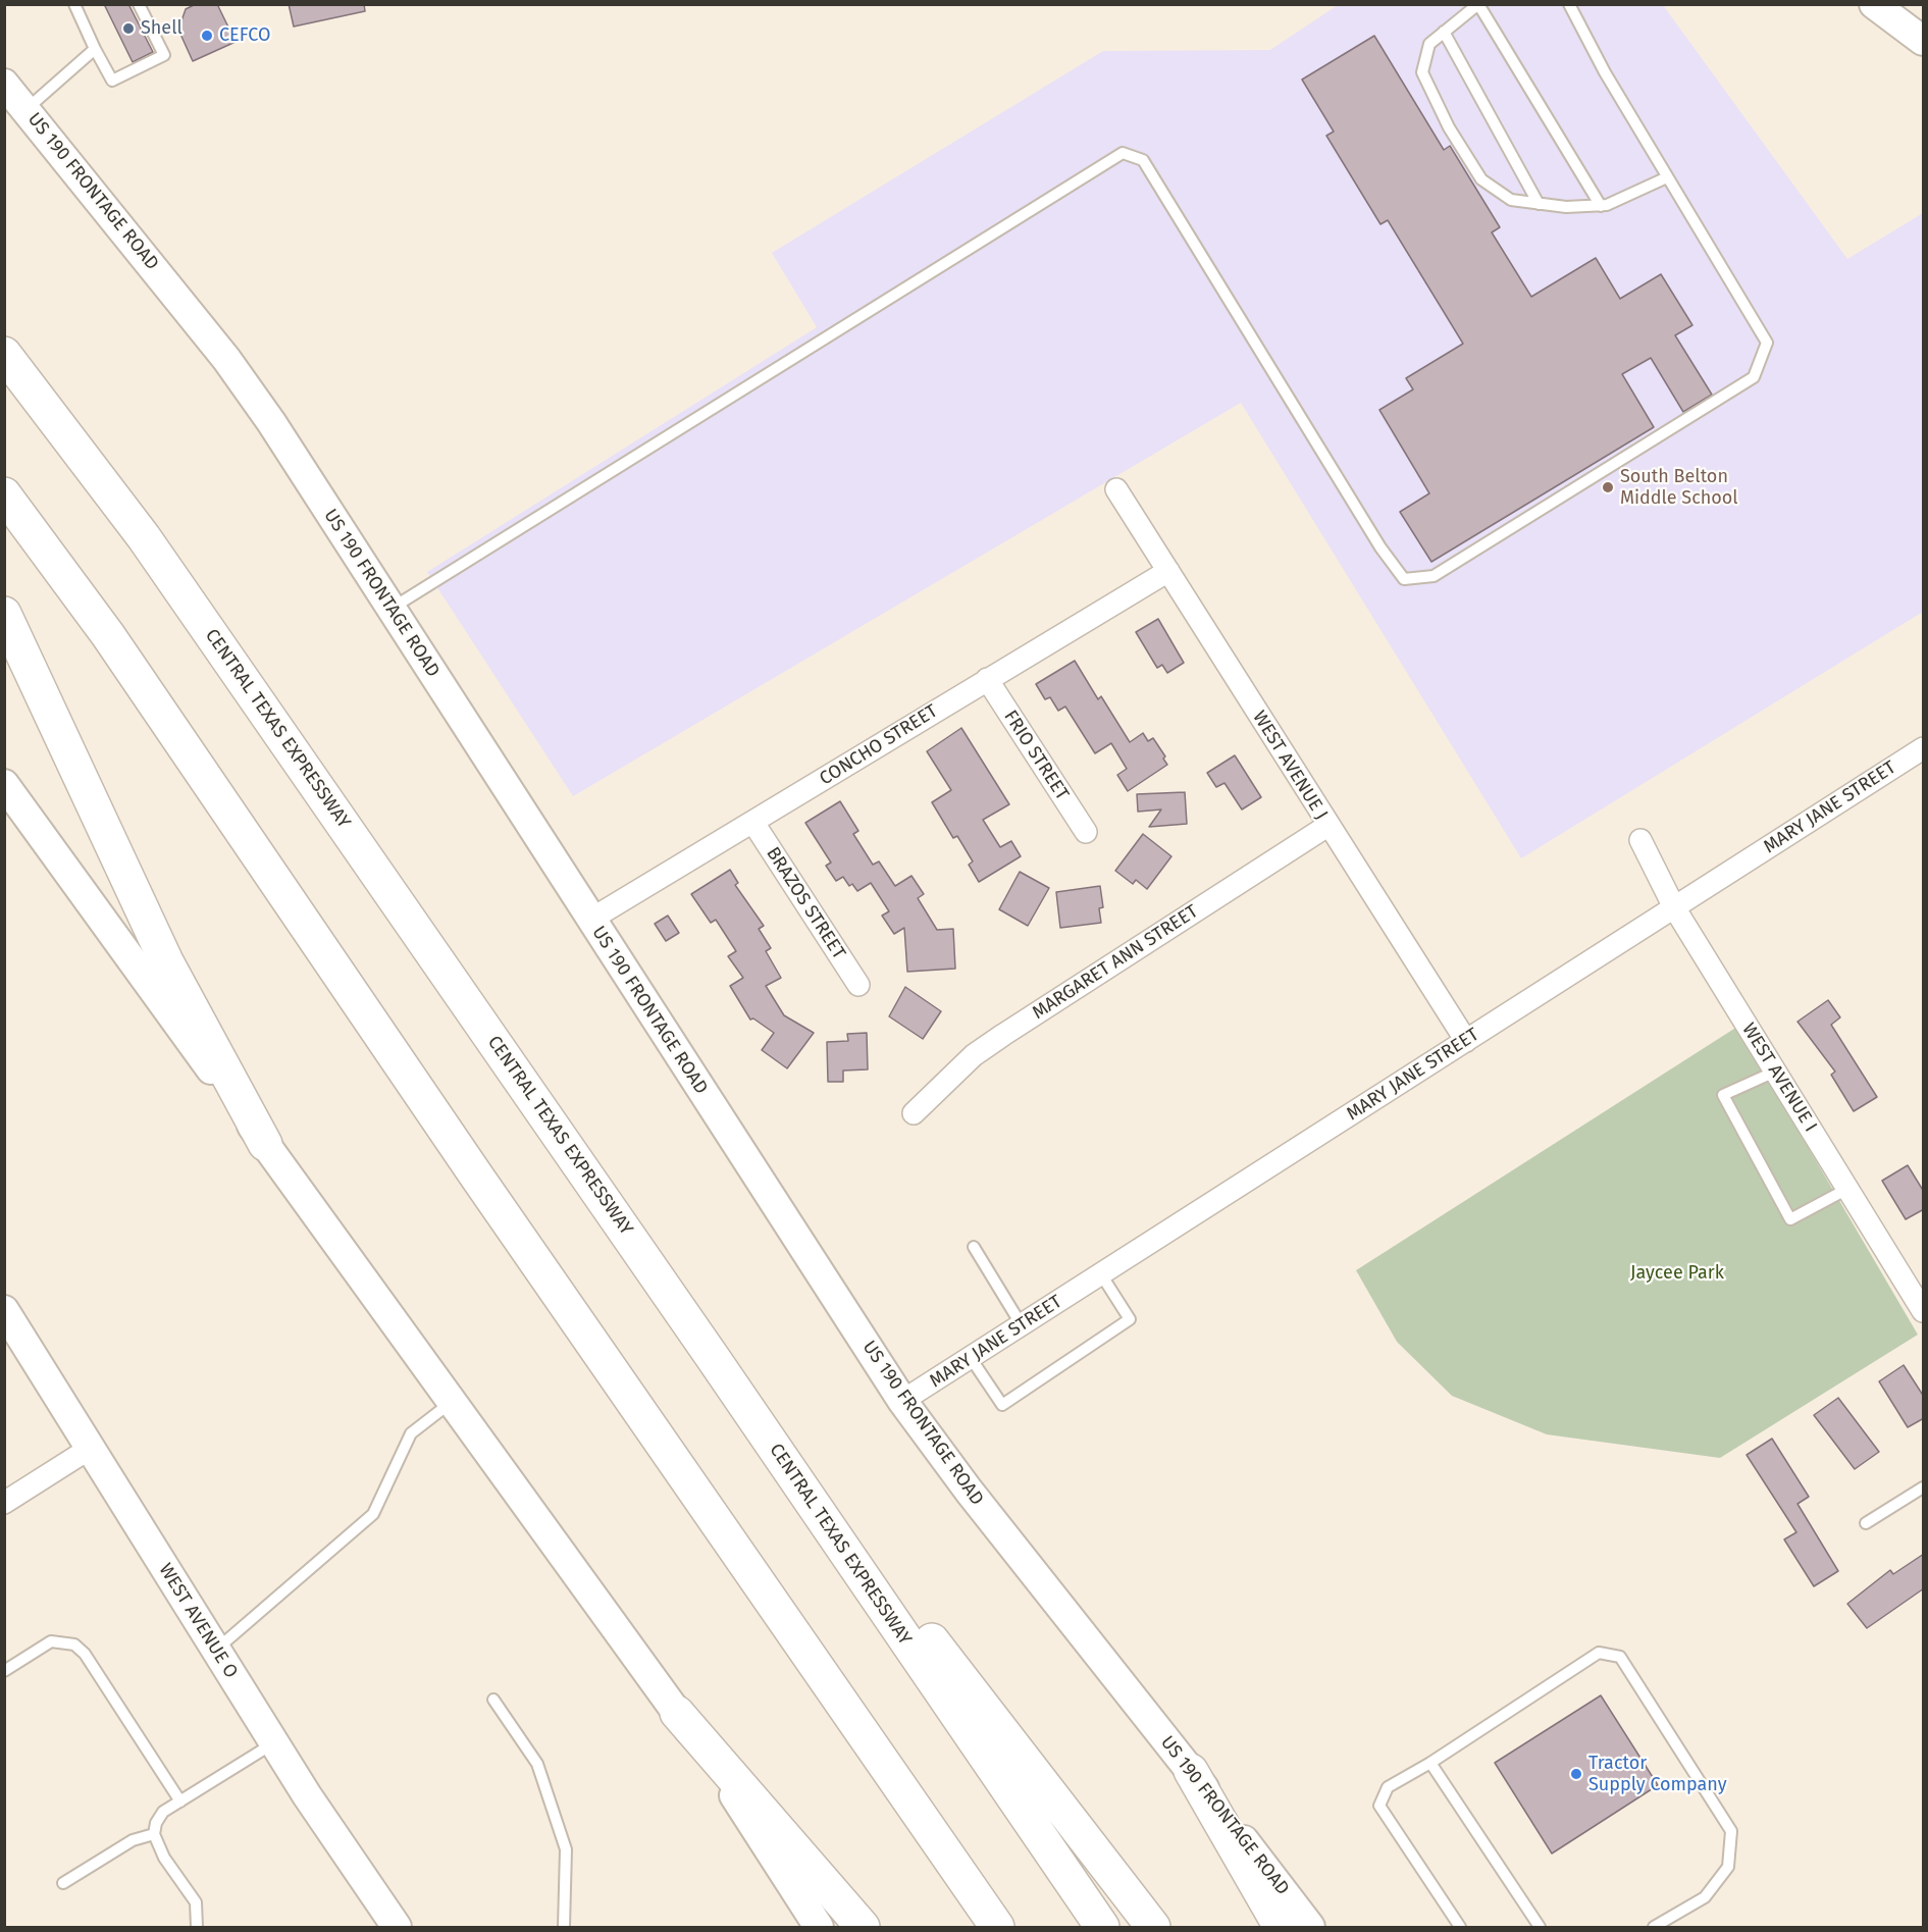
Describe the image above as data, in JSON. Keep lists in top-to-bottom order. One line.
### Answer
{"streets":{"highway":["CENTRAL TEXAS EXPRESSWAY"],"main road":["US 190 FRONTAGE ROAD","WEST AVENUE O"],"street":["CONCHO STREET","FRIO STREET","WEST AVENUE J","MARY JANE STREET","BRAZOS STREET","MARGARET ANN STREET","WEST AVENUE I"]},"crossings":[["US 190 FRONTAGE ROAD","CONCHO STREET"],["US 190 FRONTAGE ROAD","MARY JANE STREET"],["CONCHO STREET","FRIO STREET"],["CONCHO STREET","WEST AVENUE J"],["CONCHO STREET","BRAZOS STREET"],["WEST AVENUE J","MARY JANE STREET"],["WEST AVENUE J","MARGARET ANN STREET"],["MARY JANE STREET","WEST AVENUE I"]],"parks":["Jaycee Park"],"places":["Shell","CEFCO","South Belton Middle School","Tractor Supply Company"]}
